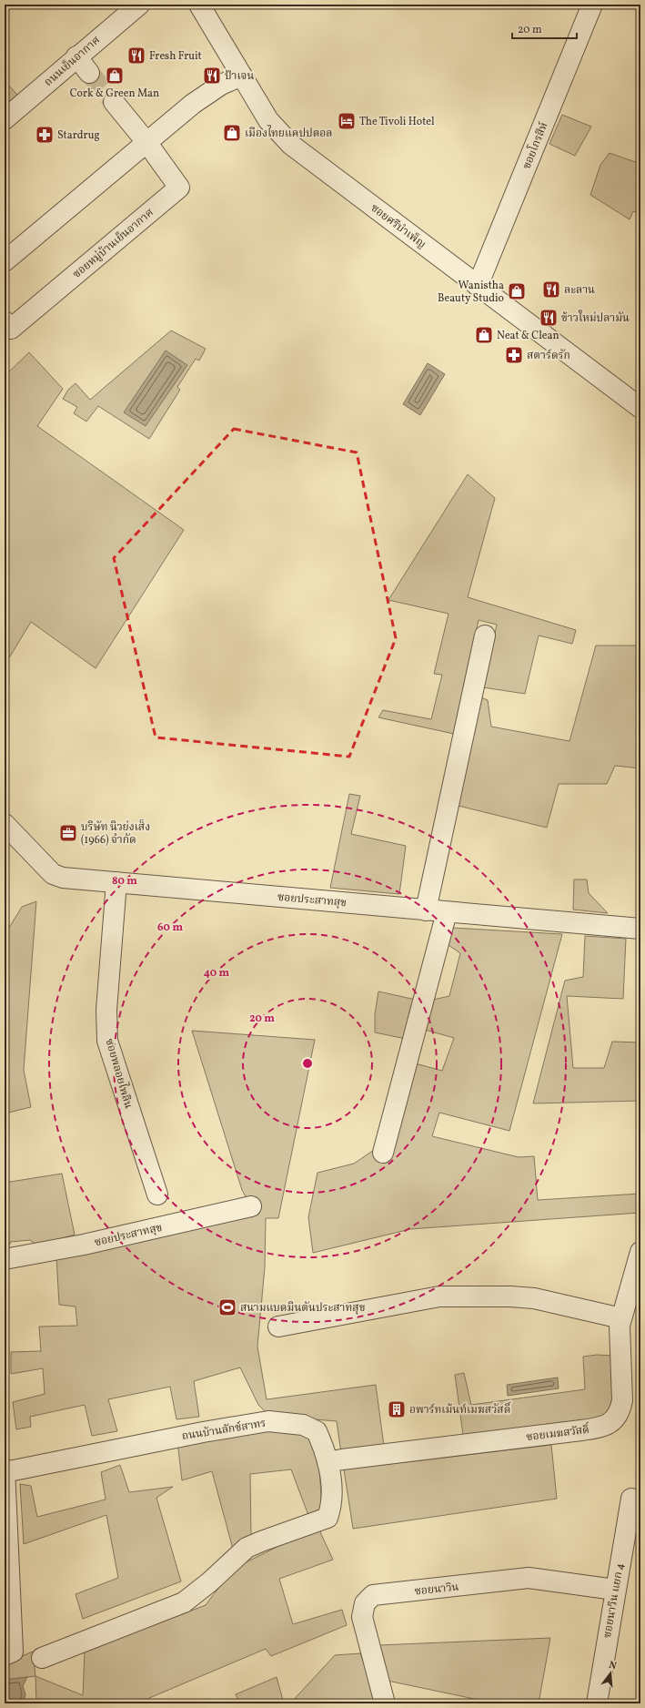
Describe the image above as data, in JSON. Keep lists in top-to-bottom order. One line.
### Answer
{"streets":{"street":["ถนนเย็นอากาศ","ฃอยโกรสีห์","ซอยศรีบำเพ็ญ","ซอยหมู่บ้านเย็นอากาศ","ซอยประสาทสุข","ซอยพลอยไพลิน","ถนนบ้านลักซ์สาทร","ซอยเมฆสวัสดิ์","ซอยนาวิน","ซอยนาวิน แยก 4"]},"crossings":[["ฃอยโกรสีห์","ซอยศรีบำเพ็ญ"],["ซอยประสาทสุข","ซอยพลอยไพลิน"],["ถนนบ้านลักซ์สาทร","ซอยเมฆสวัสดิ์"],["ซอยนาวิน","ซอยนาวิน แยก 4"]],"places":{"restaurant":["Fresh Fruit","ป้าเจน","ละลาน","ข้าวใหม่ปลามัน"],"shop":["Cork & Green Man","เมืองไทยแคปปตอล","Wanistha Beauty Studio","Neat & Clean"],"hotel":["The Tivoli Hotel"],"pharmacy":["Stardrug","สตาร์ดรัก"],"office":["บริษัท นิวย่งเส็ง (1966) จำกัด"],"sports":["สนามแบดมินตันประสาทสุข"],"building":["อพาร์ทเม้นท์เมฆสวัสดิ์"]},"scale_bar":"20 m","north":"top","rings":["80 m","60 m","40 m","20 m"]}
